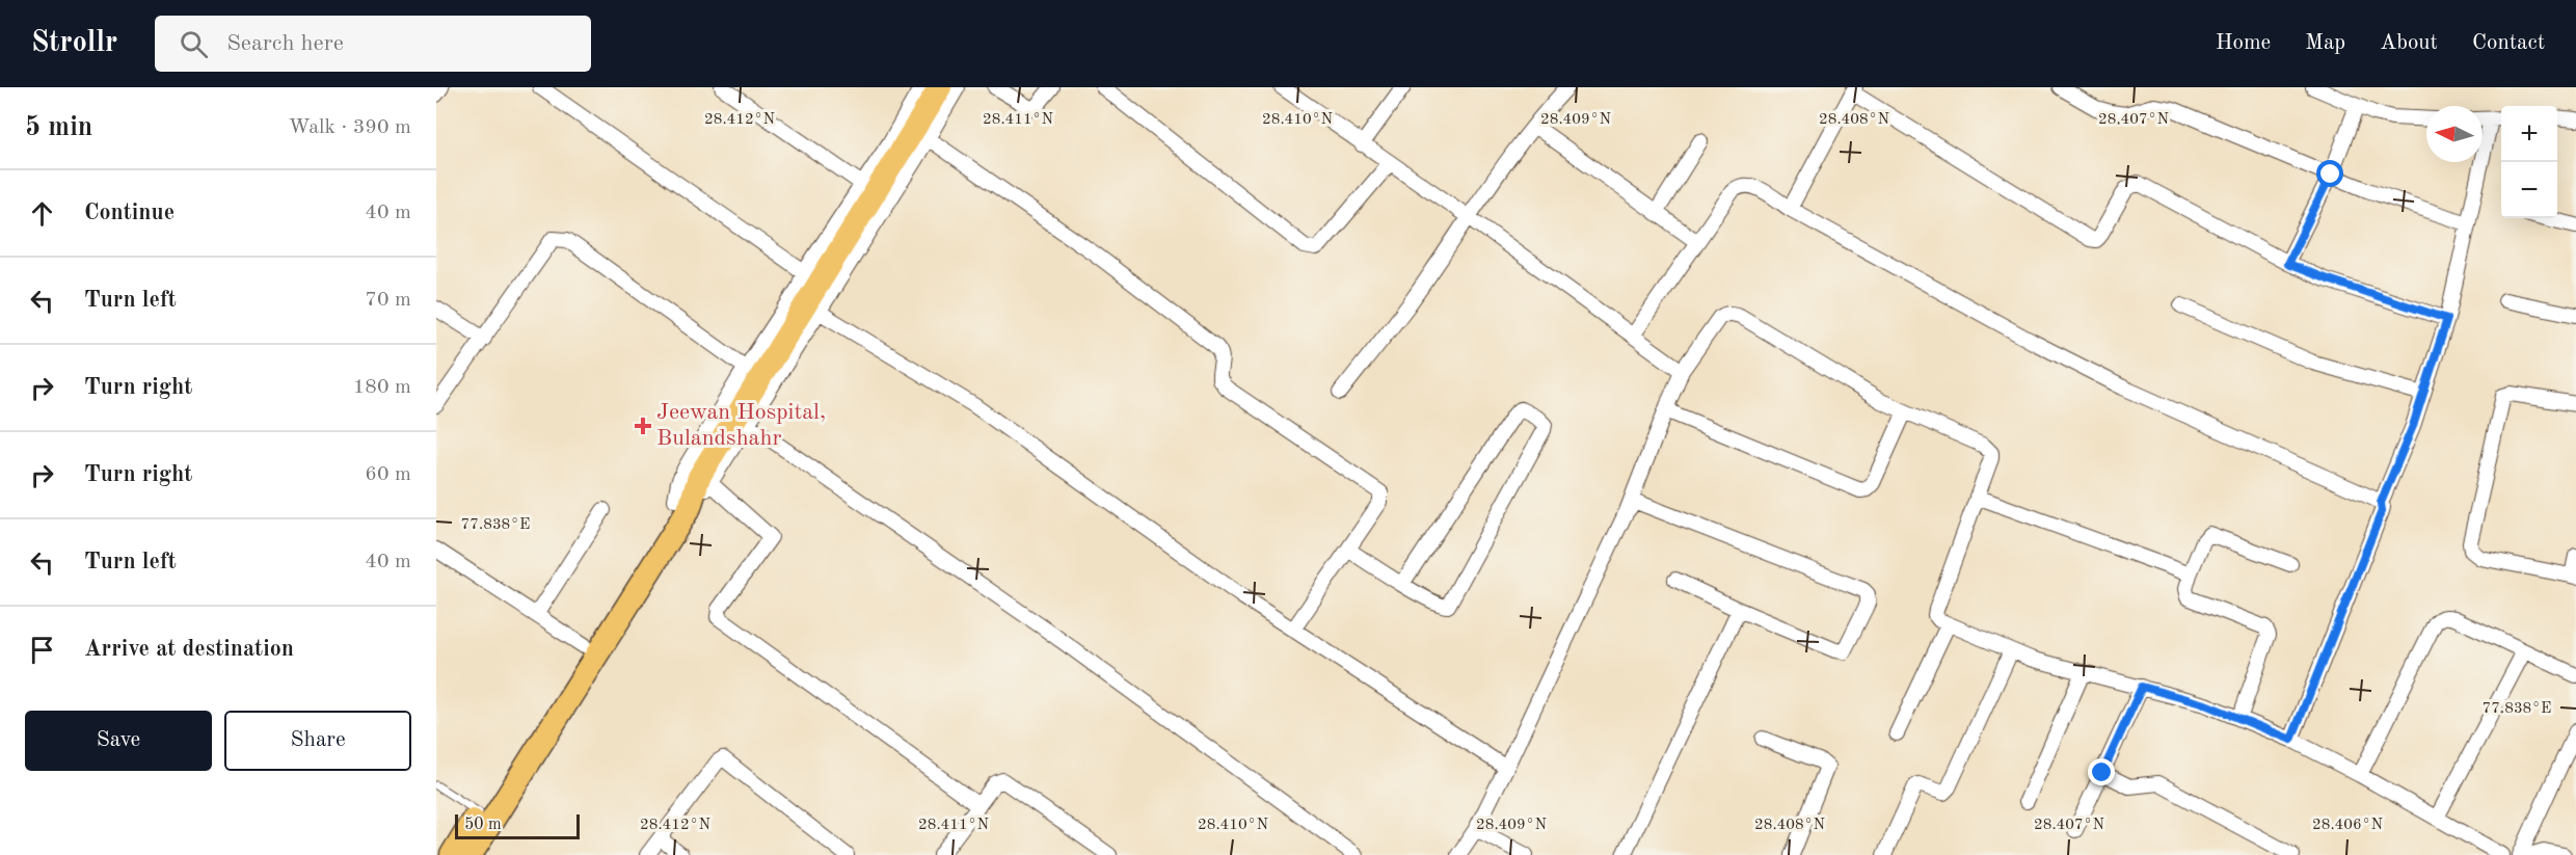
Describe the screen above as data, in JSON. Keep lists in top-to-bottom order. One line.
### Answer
{"places":{"health":["Jeewan Hospital, Bulandshahr"]},"scale_bar":"50 m","north":"left","page":{"header":"Strollr","search":"Search here","nav":["Home","Map","About","Contact"],"heading":["5 min","Walk · 390 m"],"map_buttons":["+","−"],"list":[["Continue","40 m"],["Turn left","70 m"],["Turn right","180 m"],["Turn right","60 m"],["Turn left","40 m"],"Arrive at destination"],"buttons":["Save","Share"],"scale":"50 m"},"coordinates":["28.412°N","28.411°N","28.410°N","28.409°N","28.408°N","28.407°N","77.838°E","28.406°N"]}
